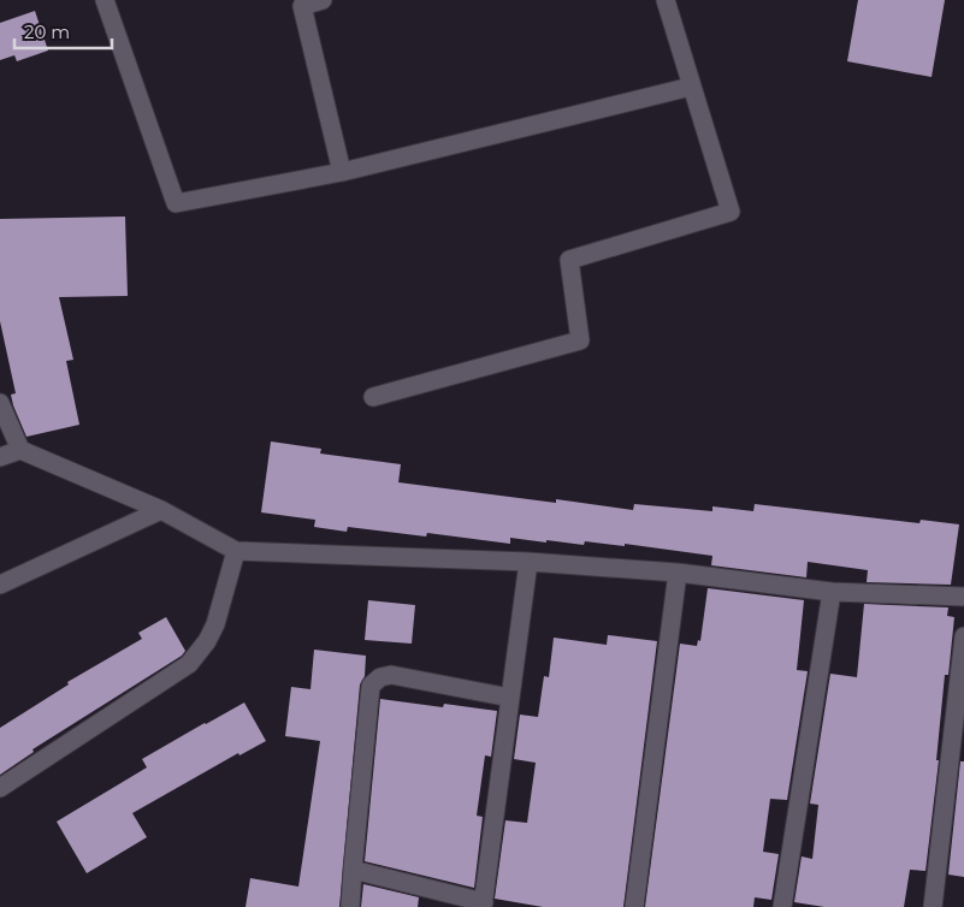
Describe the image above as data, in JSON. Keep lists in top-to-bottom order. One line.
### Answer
{"scale_bar":"20 m"}
